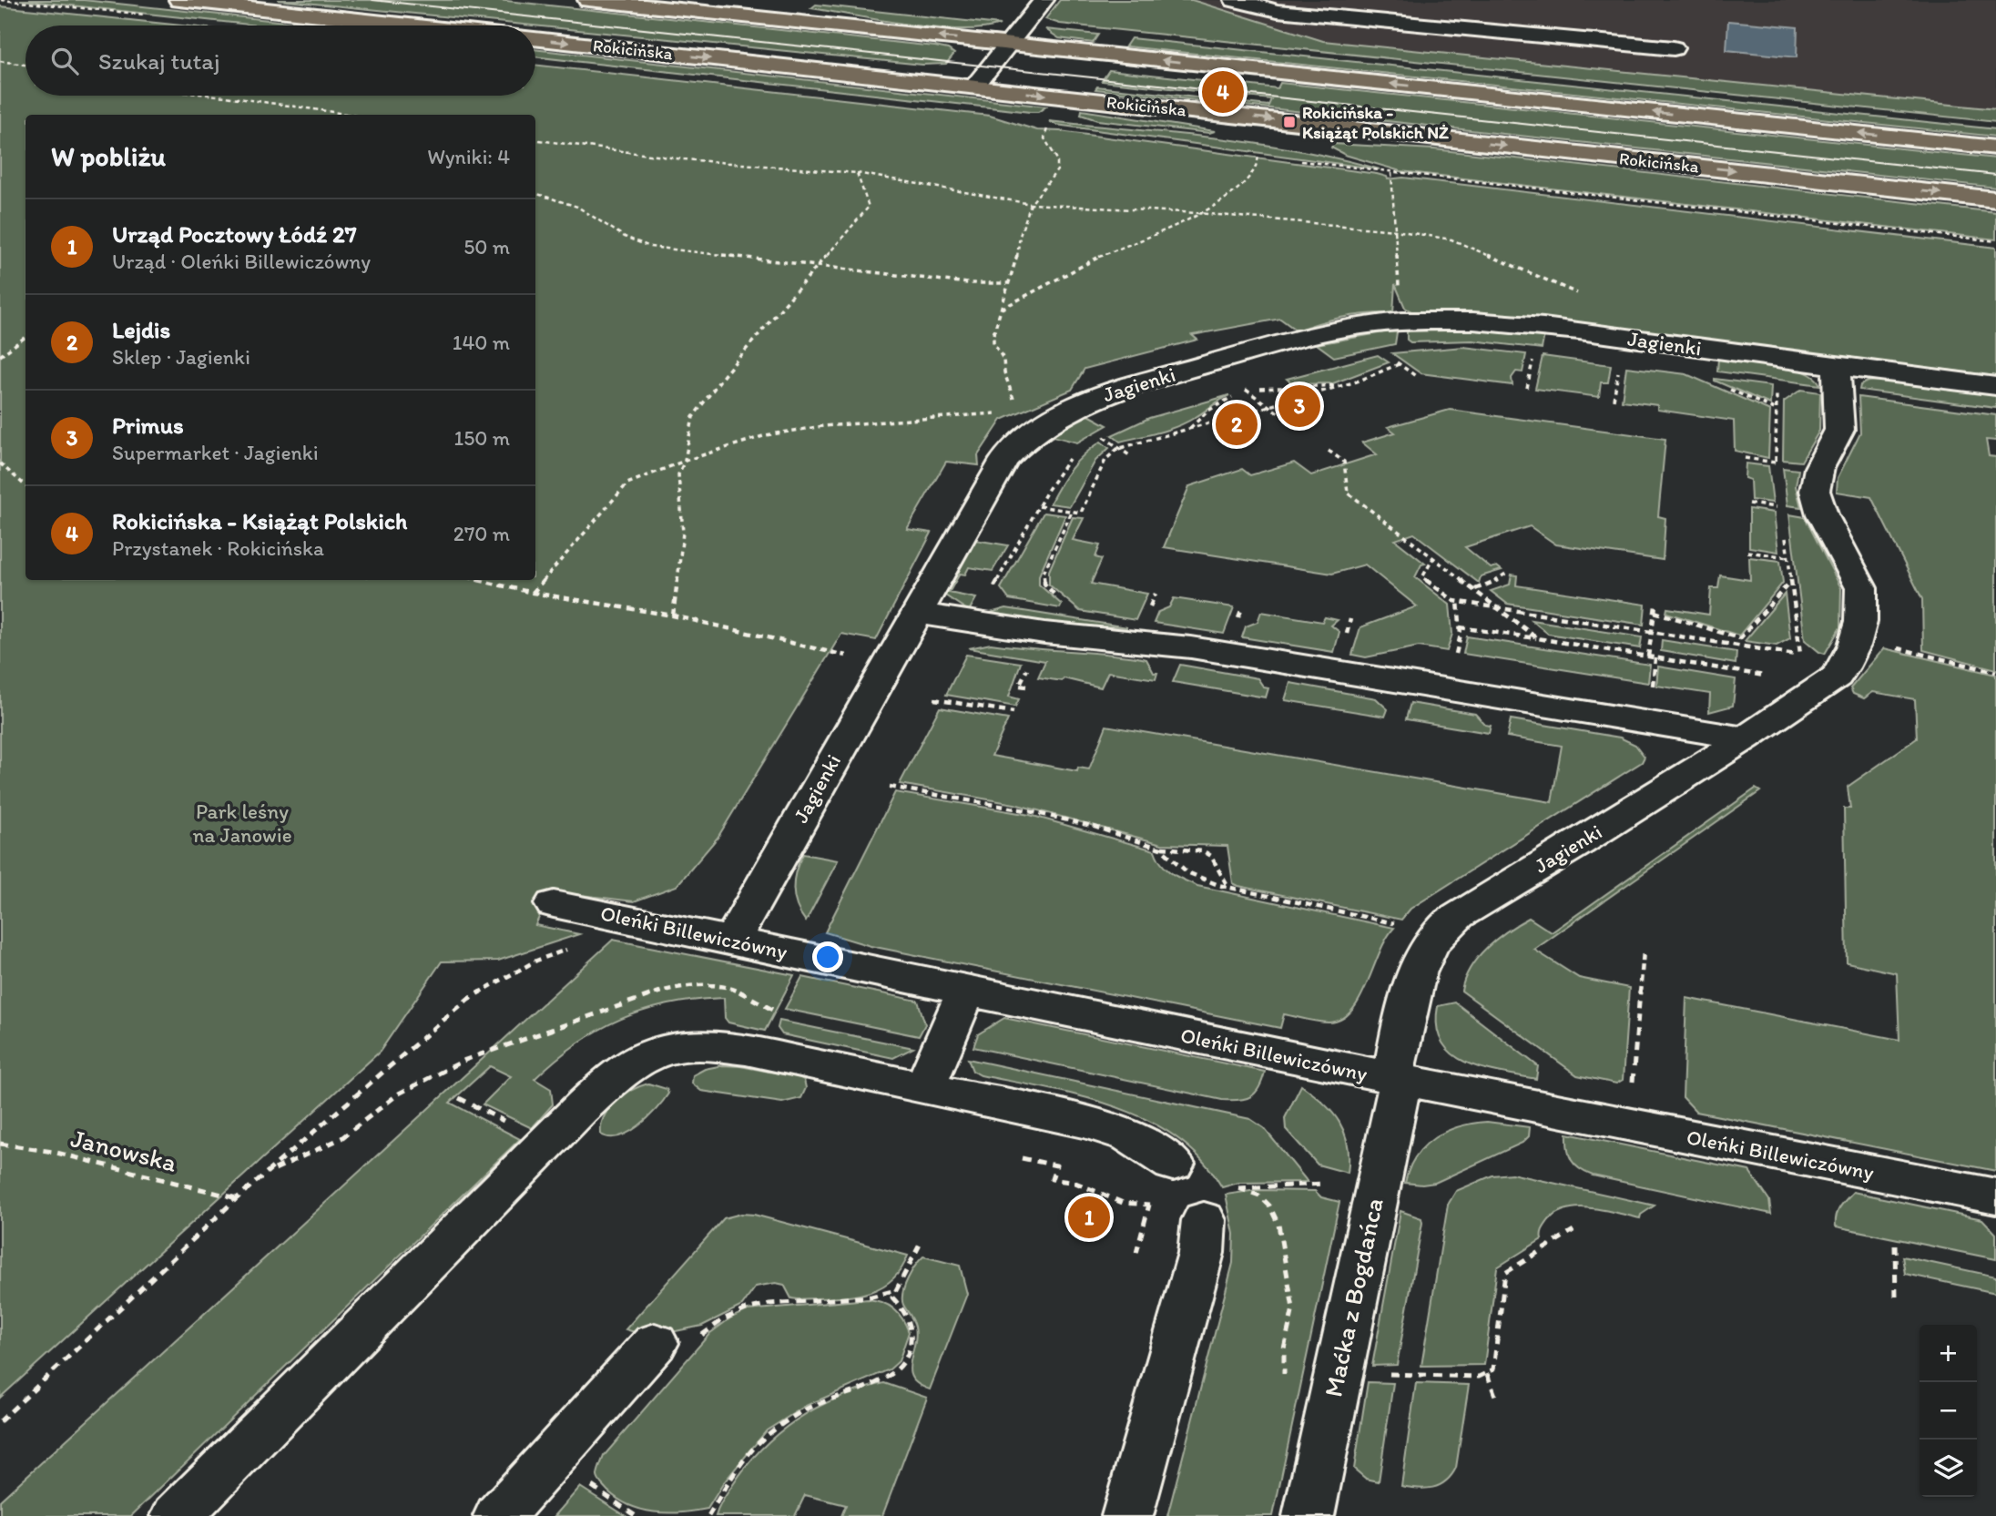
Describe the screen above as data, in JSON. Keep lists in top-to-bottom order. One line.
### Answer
{"streets":{"main road":["Rokicińska"],"street":["Jagienki","Oleńki Billewiczówny","Maćka z Bogdańca"],"path":["Janowska"]},"crossings":[["Jagienki","Oleńki Billewiczówny"],["Jagienki","Maćka z Bogdańca"],["Oleńki Billewiczówny","Maćka z Bogdańca"]],"parks":["Park leśny na Janowie"],"places":{"transit":["Rokicińska - Książąt Polskich NŻ"]},"page":{"search":"Szukaj tutaj","pins":["4","3","2","1"],"heading":["W pobliżu","Wyniki: 4"],"list":[{"mark":"1","name":"Urząd Pocztowy Łódź 27","note":"Urząd · Oleńki Billewiczówny","value":"50 m"},{"mark":"2","name":"Lejdis","note":"Sklep · Jagienki","value":"140 m"},{"mark":"3","name":"Primus","note":"Supermarket · Jagienki","value":"150 m"},{"mark":"4","name":"Rokicińska - Książąt Polskich","note":"Przystanek · Rokicińska","value":"270 m"}],"map_buttons":["+","−"]}}
